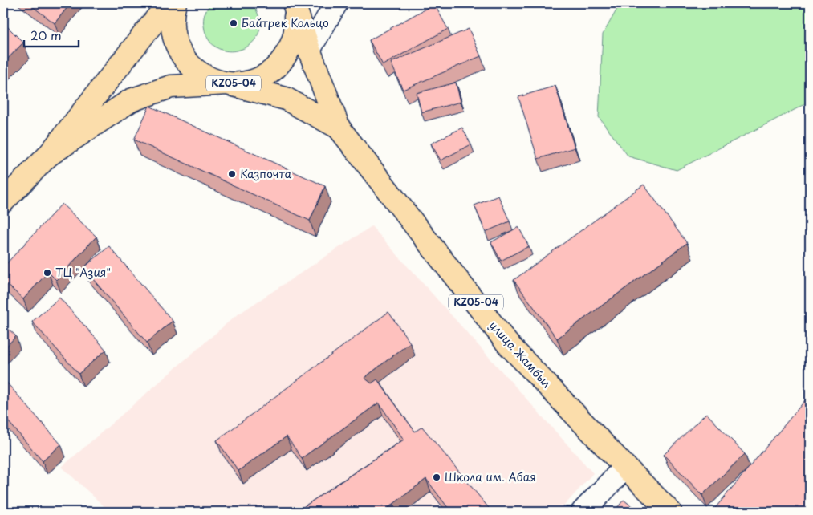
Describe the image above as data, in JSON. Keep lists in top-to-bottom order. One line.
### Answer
{"streets":{"main road":["KZ05-04","улица Жамбыл"]},"crossings":[["KZ05-04","улица Жамбыл"]],"places":["Байтрек Кольцо","Казпочта","ТЦ \"Азия\"","Школа им. Абая"],"scale_bar":"20 m"}
